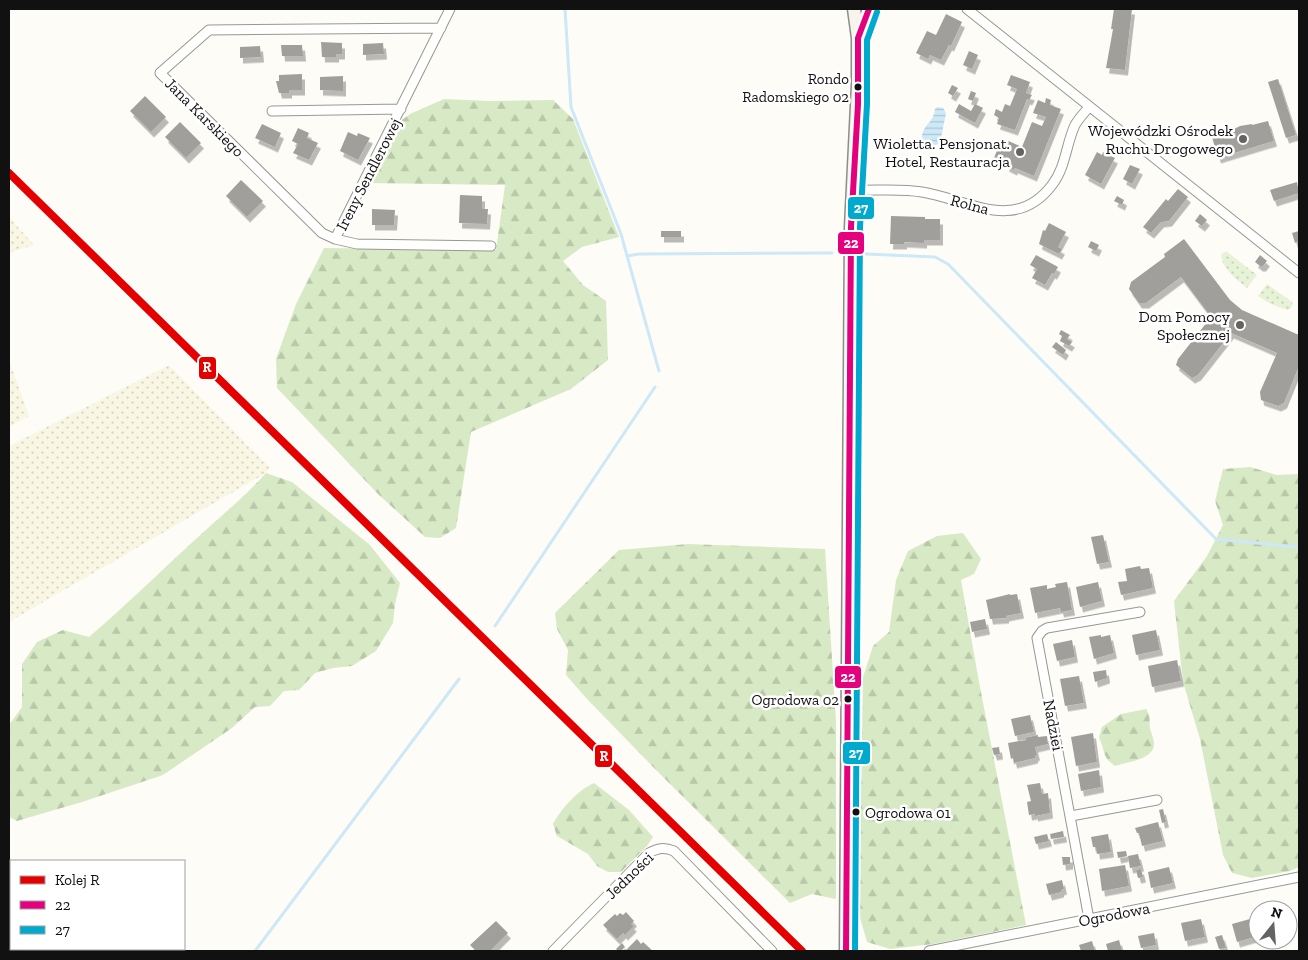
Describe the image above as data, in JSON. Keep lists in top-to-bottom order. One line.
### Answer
{"streets":{"street":["Jana Karskiego","Ireny Sendlerowej","Rolna","Nadziei","Jedności","Ogrodowa"]},"crossings":[["Jana Karskiego","Ireny Sendlerowej"],["Nadziei","Ogrodowa"]],"places":["Rondo Radomskiego 02","Wojewódzki Ośrodek Ruchu Drogowego","Wioletta. Pensjonat. Hotel, Restauracja","Dom Pomocy Społecznej","Ogrodowa 02","Ogrodowa 01"],"lines":["transit line 22","transit line 27","rail line R"],"legend":["Kolej R","22","27"],"north":"top"}
